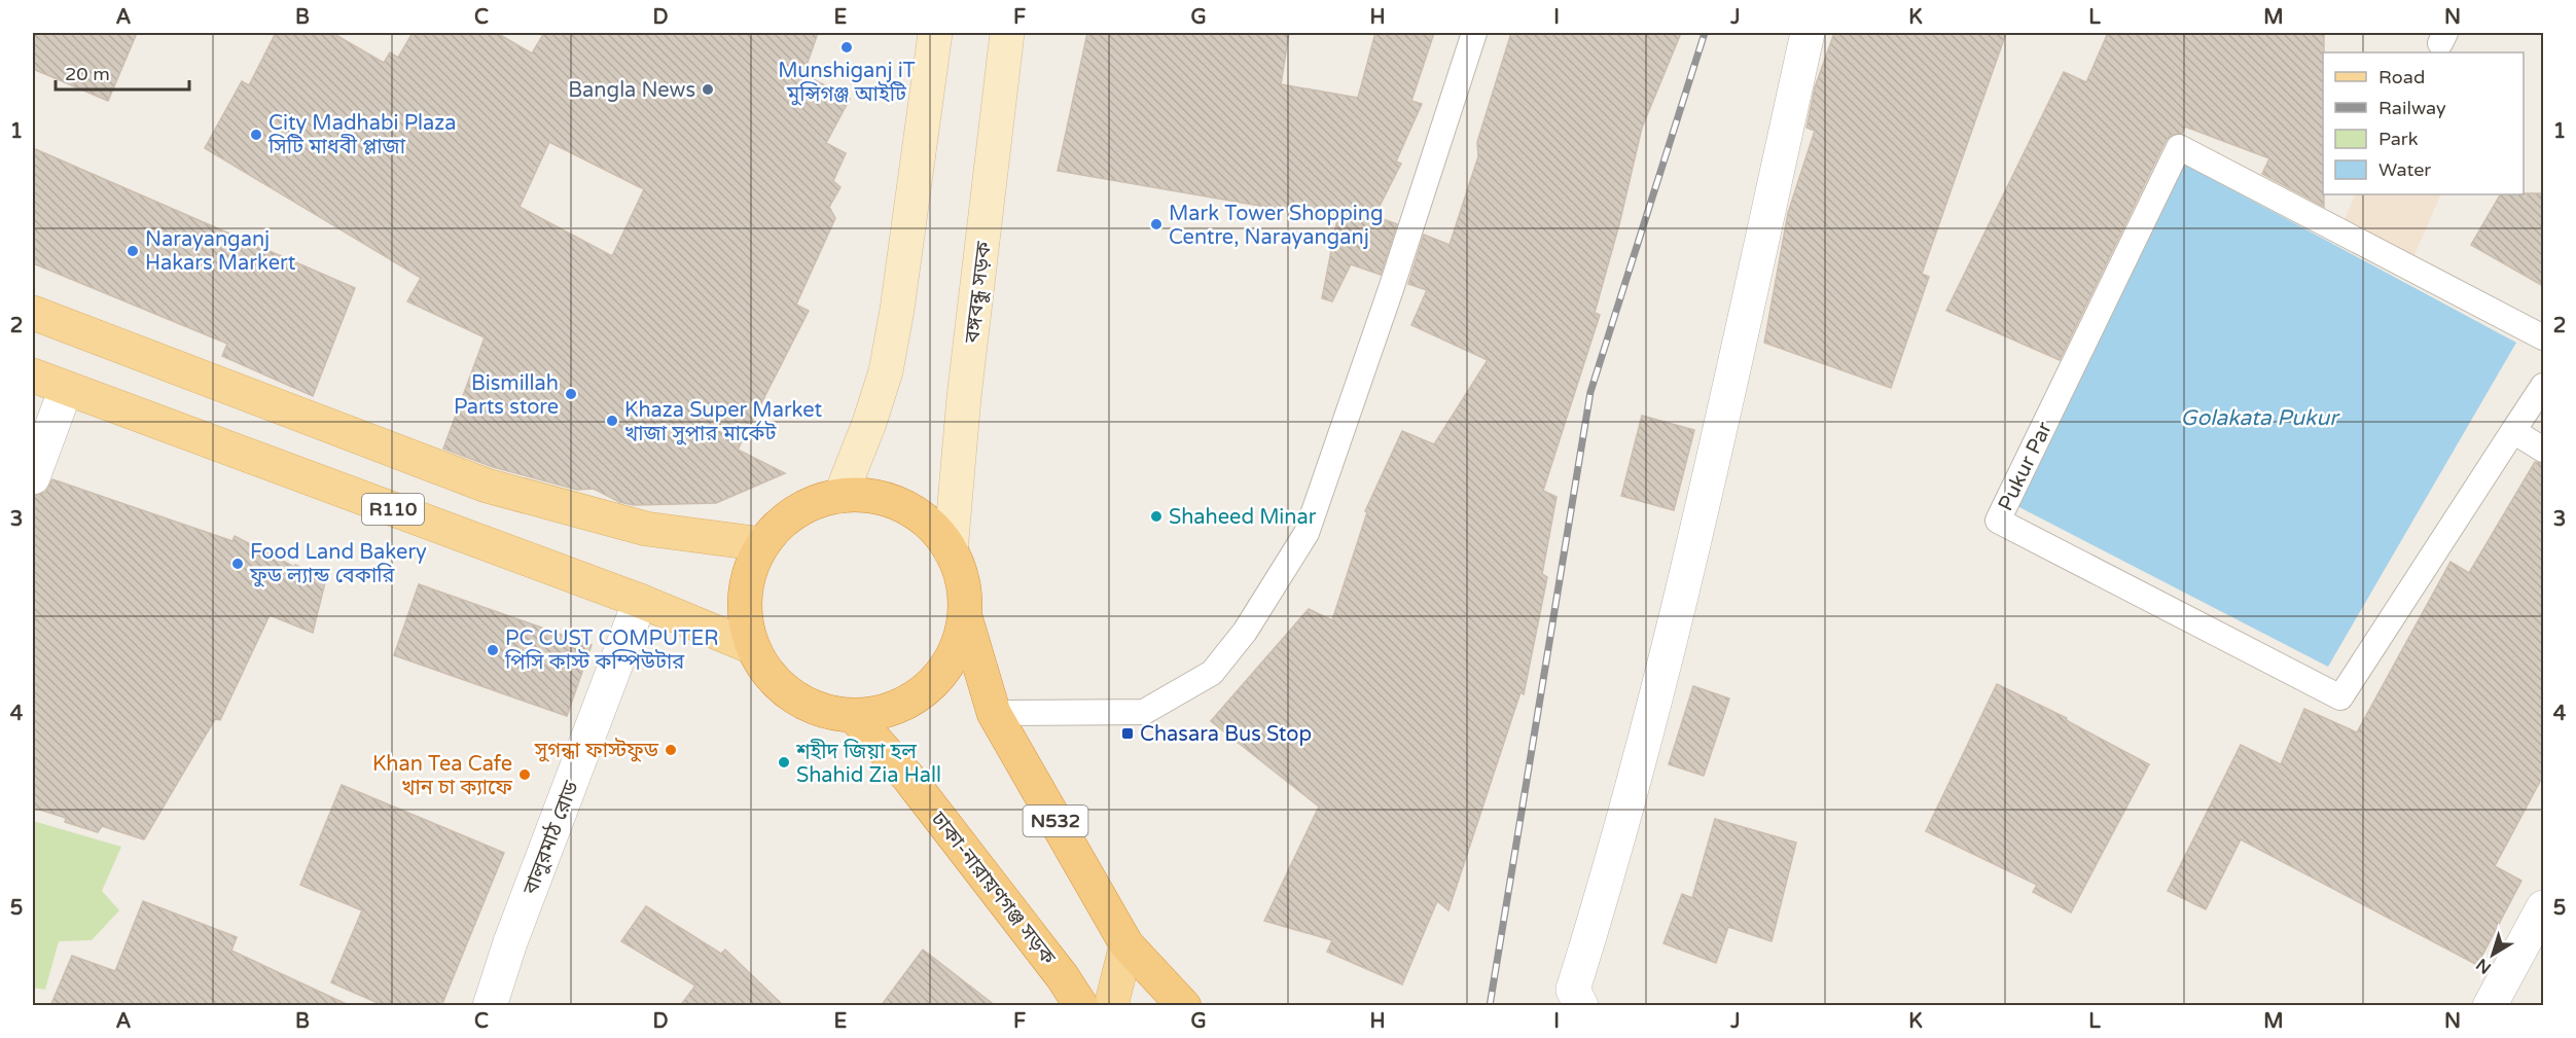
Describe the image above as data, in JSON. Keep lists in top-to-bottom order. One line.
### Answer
{"streets":{"highway":["N532","ঢাকা-নারায়ণগঞ্জ সড়ক"],"main road":["বঙ্গবন্ধু সড়ক","R110"],"street":["বালুরমাঠ রোড"],"lane":["Pukur Par"]},"crossings":[["বঙ্গবন্ধু সড়ক","R110"],["বঙ্গবন্ধু সড়ক","N532"],["বঙ্গবন্ধু সড়ক","ঢাকা-নারায়ণগঞ্জ সড়ক"],["R110","N532"],["R110","বালুরমাঠ রোড"],["R110","ঢাকা-নারায়ণগঞ্জ সড়ক"],["N532","ঢাকা-নারায়ণগঞ্জ সড়ক"]],"water":["Golakata Pukur"],"places":{"other":["Munshiganj iT মুন্সিগঞ্জ আইটি","Bangla News","City Madhabi Plaza সিটি মাধবী প্লাজা","Mark Tower Shopping Centre, Narayanganj","Narayanganj Hakars Markert","Bismillah Parts store","Khaza Super Market খাজা সুপার মার্কেট","Shaheed Minar","Food Land Bakery ফুড ল্যান্ড বেকারি","PC CUST COMPUTER পিসি কাস্ট কম্পিউটার","সুগন্ধা ফাস্টফুড","শহীদ জিয়া হল Shahid Zia Hall","Khan Tea Cafe খান চা ক্যাফে"],"transit":["Chasara Bus Stop"]},"legend":["Road","Railway","Park","Water"],"scale_bar":"20 m","north":"bottom left","grid":{"columns":["A","B","C","D","E","F","G","H","I","J","K","L","M","N"],"rows":["1","2","3","4","5"]}}
